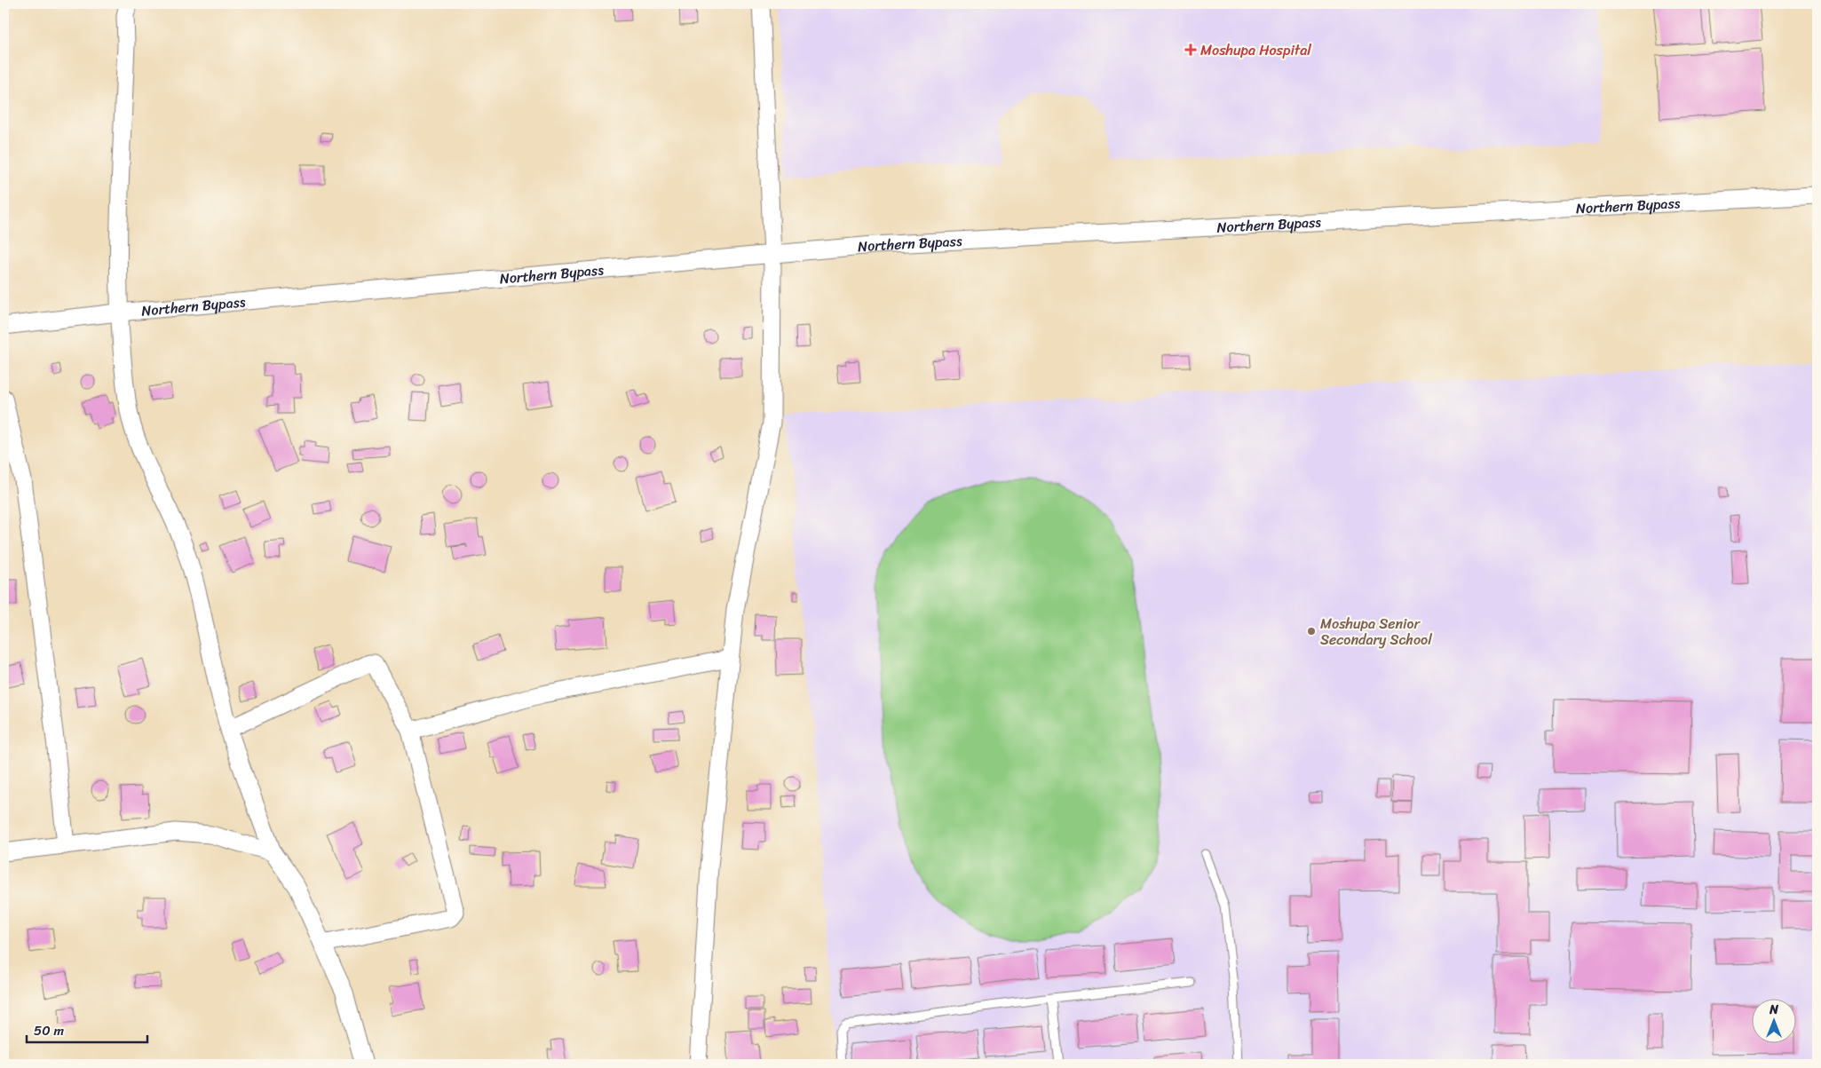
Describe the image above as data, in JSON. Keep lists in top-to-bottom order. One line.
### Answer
{"streets":{"street":["Northern Bypass"]},"places":{"health":["Moshupa Hospital"],"other":["Moshupa Senior Secondary School"]},"scale_bar":"50 m","north":"top"}
